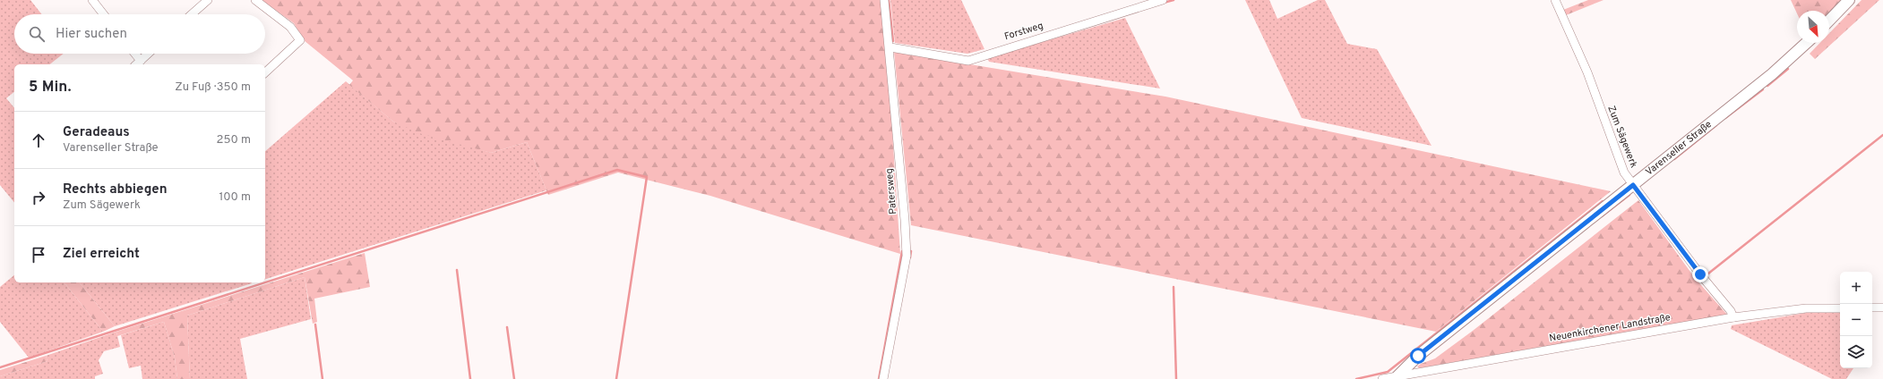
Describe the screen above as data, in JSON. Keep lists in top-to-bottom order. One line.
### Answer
{"streets":{"main road":["Varenseller Straße"],"street":["Forstweg","Zum Sägewerk","Patersweg","Neuenkirchener Landstraße"]},"crossings":[["Forstweg","Patersweg"],["Zum Sägewerk","Varenseller Straße"],["Zum Sägewerk","Neuenkirchener Landstraße"],["Varenseller Straße","Neuenkirchener Landstraße"]],"north":"bottom right","page":{"search":"Hier suchen","heading":["5 Min.","Zu Fuß · 350 m"],"list":[["Geradeaus","Varenseller Straße","250 m"],["Rechts abbiegen","Zum Sägewerk","100 m"],"Ziel erreicht"],"map_buttons":["+","−"]}}
